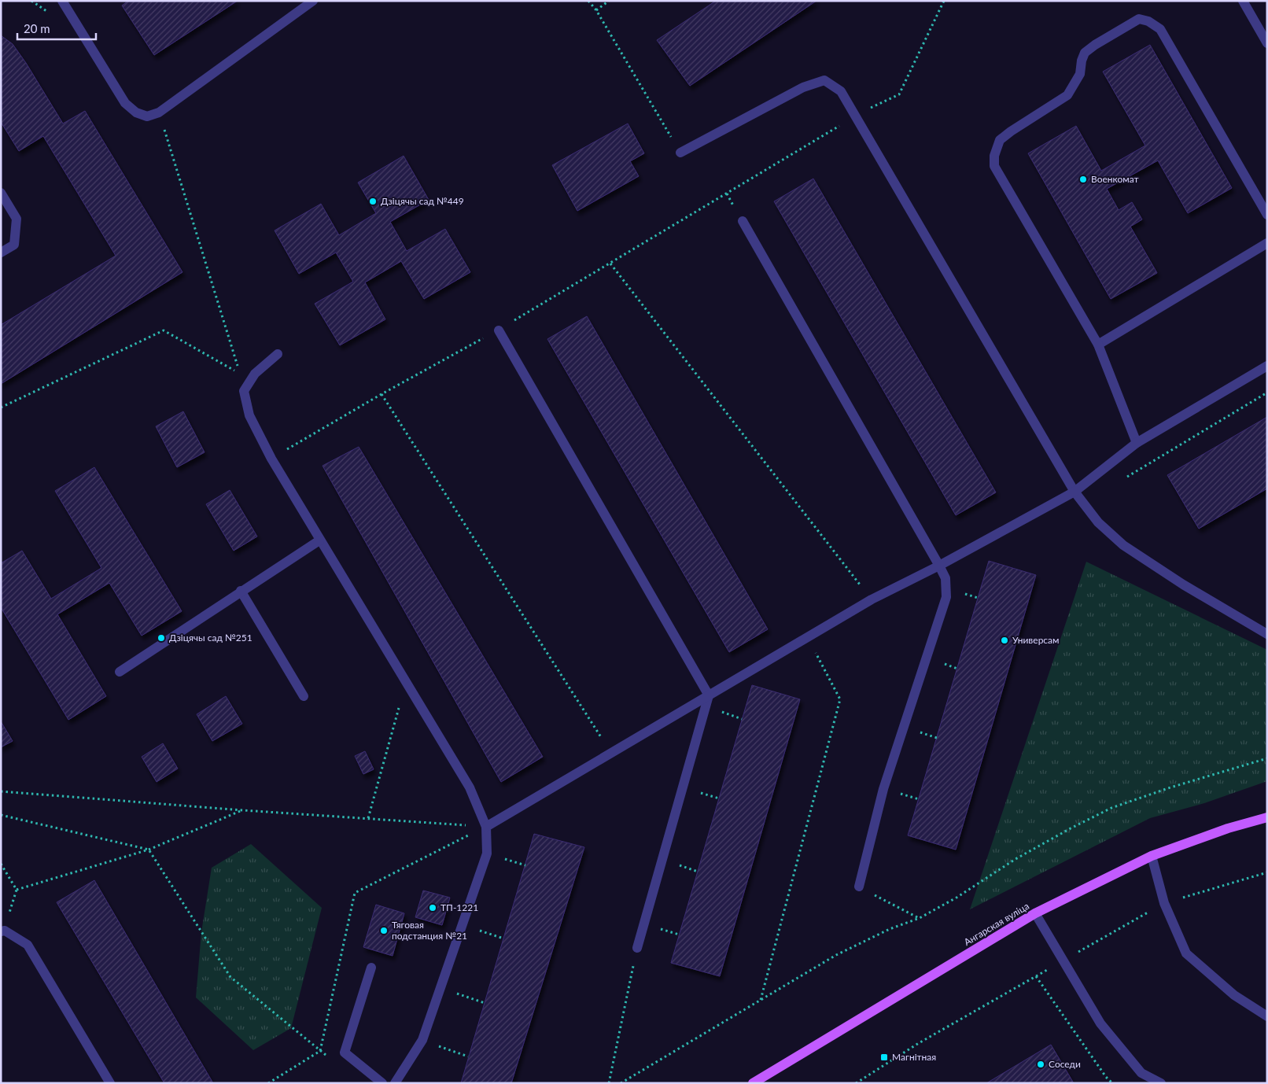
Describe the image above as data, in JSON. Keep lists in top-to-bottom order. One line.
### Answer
{"streets":{"main road":["Ангарская вуліца"]},"places":{"other":["Военкомат","Дзіцячы сад №449","Дзіцячы сад №251","Универсам","ТП-1221","Тяговая подстанция №21","Соседи"],"transit":["Магнітная"]},"scale_bar":"20 m"}
